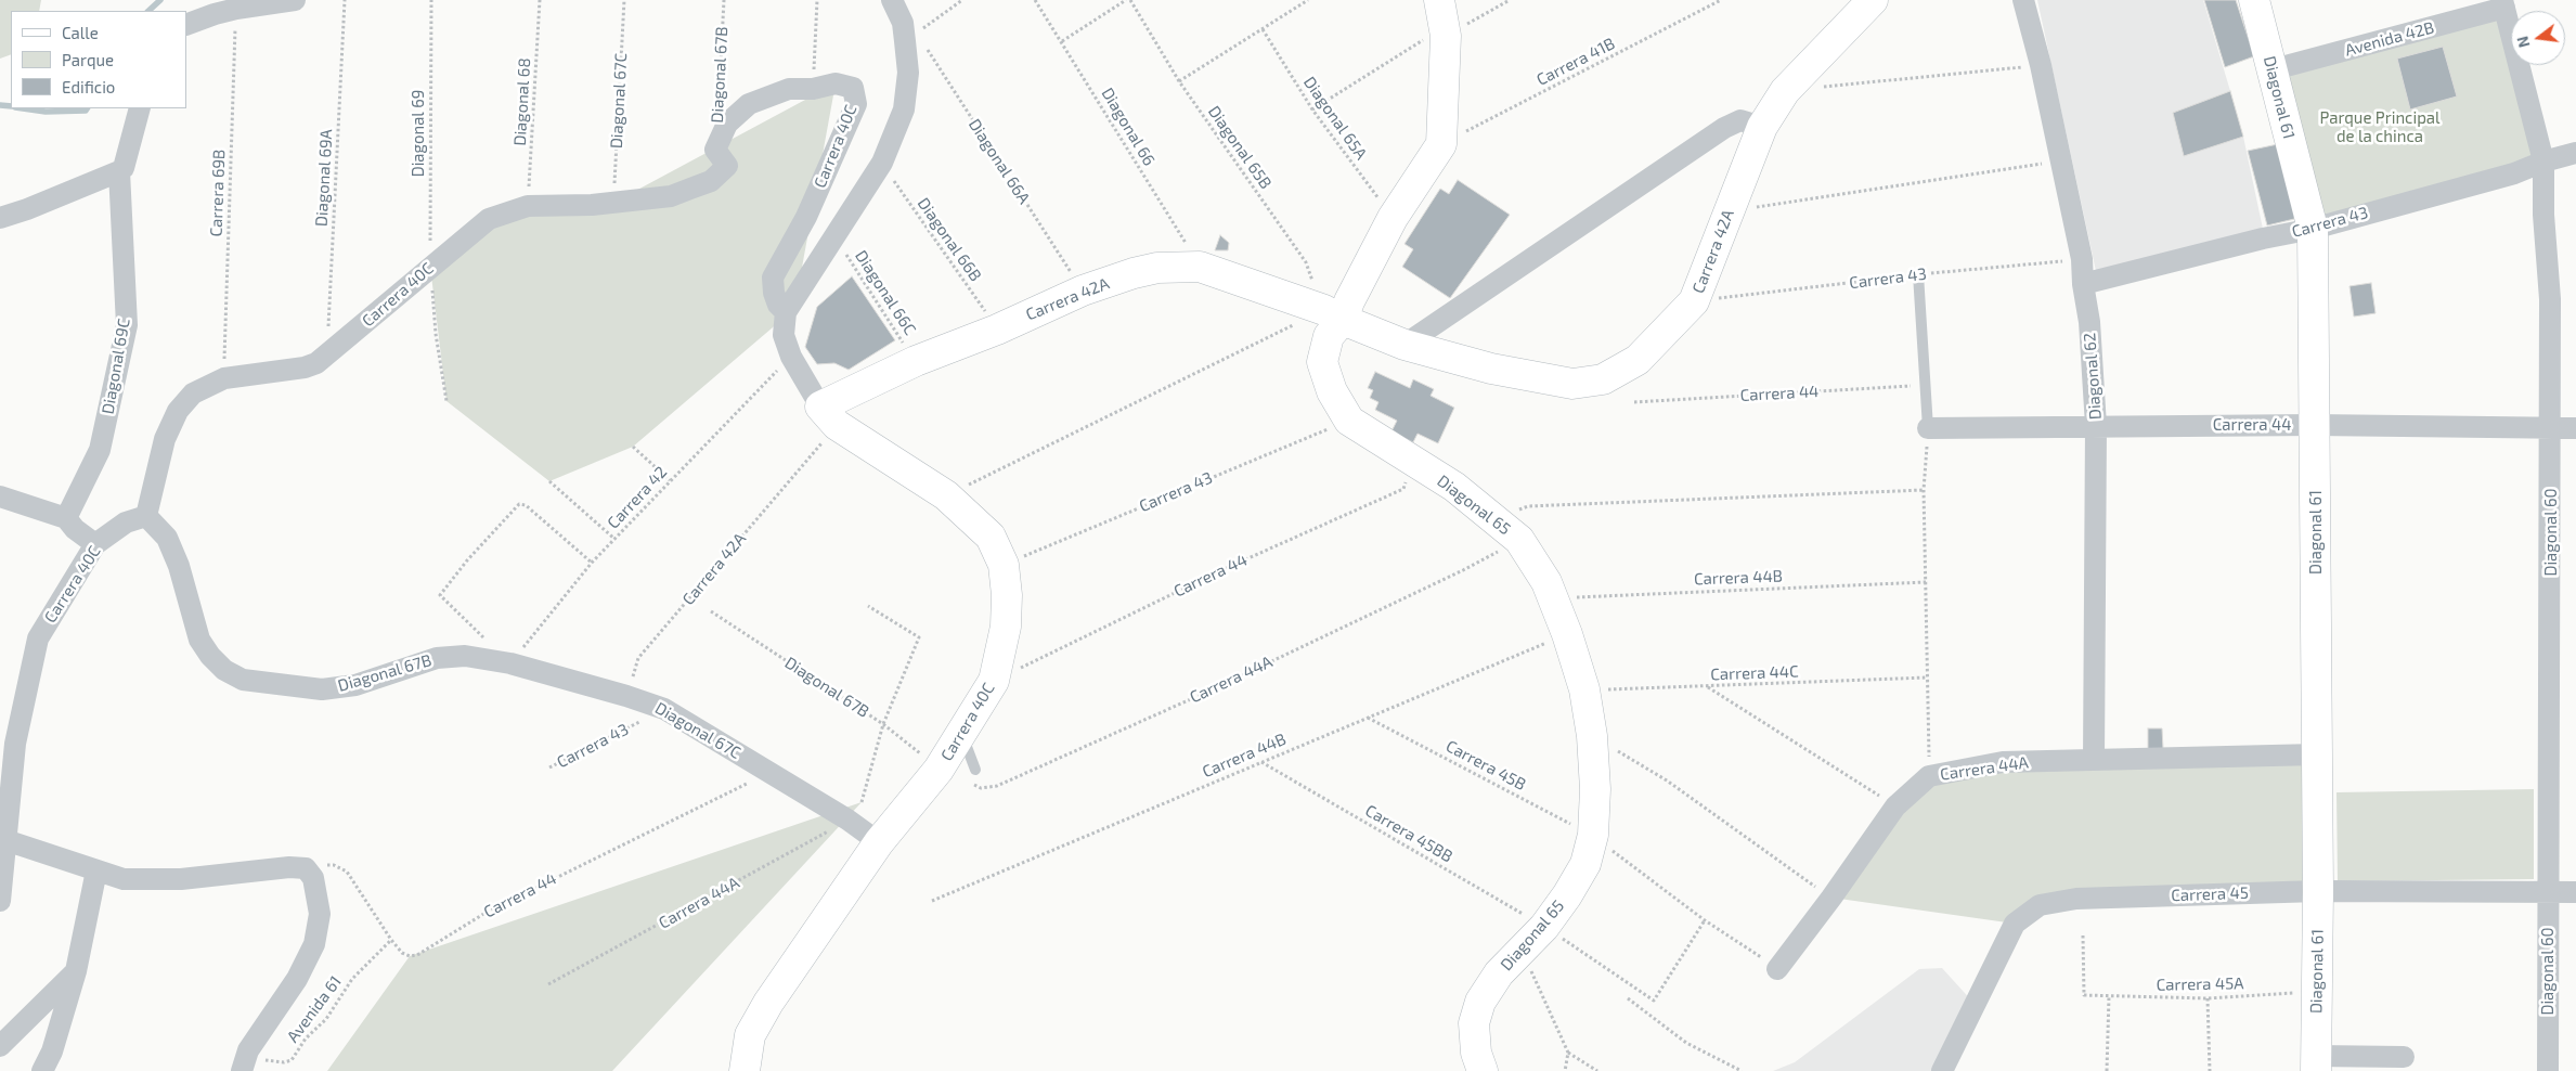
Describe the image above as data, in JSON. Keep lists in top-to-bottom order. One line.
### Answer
{"streets":{"street":["Avenida 42B","Diagonal 67B","Diagonal 61","Diagonal 67C","Carrera 40C","Carrera 43","Carrera 42A","Diagonal 69C","Diagonal 62","Carrera 44","Diagonal 65","Diagonal 60","Carrera 44A","Carrera 45"],"path":["Carrera 41B","Diagonal 68","Diagonal 65A","Diagonal 66","Diagonal 69","Diagonal 65B","Diagonal 66A","Diagonal 69A","Carrera 69B","Diagonal 66B","Diagonal 66C","Carrera 42","Carrera 44B","Carrera 44C","Carrera 45B","Carrera 45BB","Carrera 45A","Avenida 61"]},"crossings":[["Avenida 42B","Diagonal 61"],["Avenida 42B","Diagonal 60"],["Carrera 41B","Diagonal 65"],["Diagonal 67B","Diagonal 67C"],["Diagonal 67B","Carrera 40C"],["Diagonal 61","Carrera 43"],["Diagonal 61","Carrera 44"],["Diagonal 61","Carrera 44A"],["Diagonal 61","Carrera 45"],["Diagonal 61","Carrera 45A"],["Diagonal 67C","Carrera 40C"],["Diagonal 67C","Carrera 43"],["Diagonal 67C","Carrera 42A"],["Diagonal 67C","Carrera 44"],["Diagonal 67C","Carrera 42"],["Diagonal 67C","Carrera 44A"],["Diagonal 68","Carrera 40C"],["Diagonal 65A","Diagonal 65"],["Diagonal 66","Carrera 42A"],["Diagonal 69","Carrera 40C"],["Carrera 40C","Diagonal 69A"],["Carrera 40C","Carrera 69B"],["Carrera 40C","Carrera 43"],["Carrera 40C","Carrera 42A"],["Carrera 40C","Carrera 44"],["Carrera 40C","Carrera 42"],["Diagonal 65B","Carrera 42A"],["Diagonal 65B","Diagonal 65"],["Diagonal 66A","Carrera 42A"],["Carrera 43","Carrera 42A"],["Carrera 43","Diagonal 62"],["Carrera 43","Diagonal 65"],["Carrera 43","Diagonal 60"],["Diagonal 66B","Carrera 42A"],["Carrera 42A","Diagonal 66C"],["Carrera 42A","Diagonal 65"],["Diagonal 62","Carrera 44"],["Diagonal 62","Carrera 44A"],["Carrera 44","Diagonal 65"],["Carrera 44","Diagonal 60"],["Carrera 44","Avenida 61"],["Diagonal 65","Carrera 44B"],["Diagonal 65","Carrera 44C"],["Diagonal 65","Carrera 44A"],["Diagonal 65","Carrera 45B"],["Diagonal 65","Carrera 45BB"],["Diagonal 60","Carrera 45"],["Carrera 44B","Carrera 45B"],["Carrera 44B","Carrera 45BB"],["Carrera 44A","Carrera 45B"],["Carrera 45B","Carrera 45BB"]],"parks":["Parque Principal de la chinca"],"legend":["Calle","Parque","Edificio"],"north":"left"}
